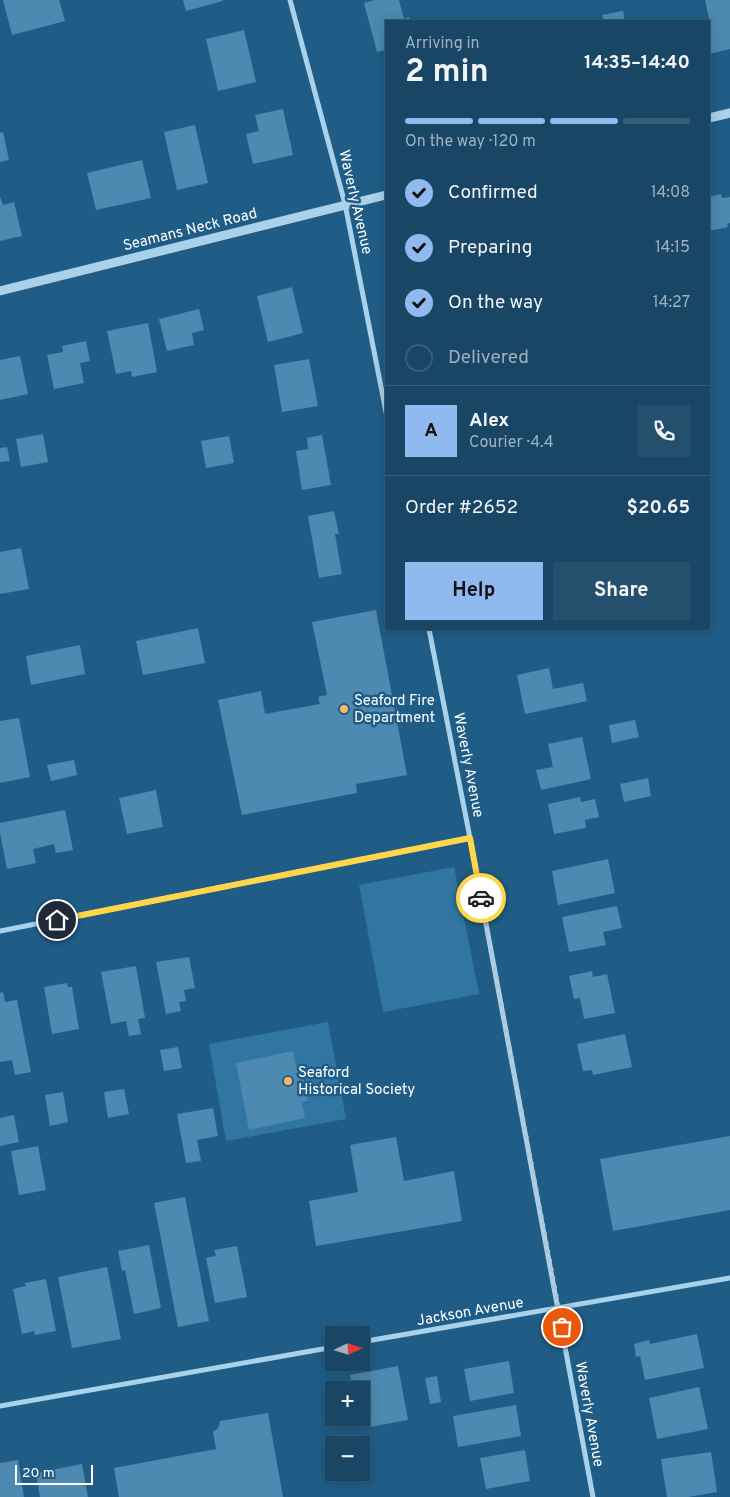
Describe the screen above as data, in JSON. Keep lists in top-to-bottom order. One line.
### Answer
{"streets":{"street":["Waverly Avenue","Seamans Neck Road","Jackson Avenue"]},"crossings":[["Waverly Avenue","Seamans Neck Road"],["Waverly Avenue","Jackson Avenue"]],"places":["Seaford Fire Department","Seaford Historical Society"],"scale_bar":"20 m","north":"right","page":{"heading":["2 min","Arriving in","14:35–14:40"],"panel":["Alex","Courier · 4.4","Order #2652","$20.65"],"bar":"On the way · 120 m","list":[["Confirmed","14:08"],["Preparing","14:15"],["On the way","14:27"],"Delivered"],"round":"A","buttons":["Help","Share"],"map_buttons":["+","−"],"scale":"20 m"}}
